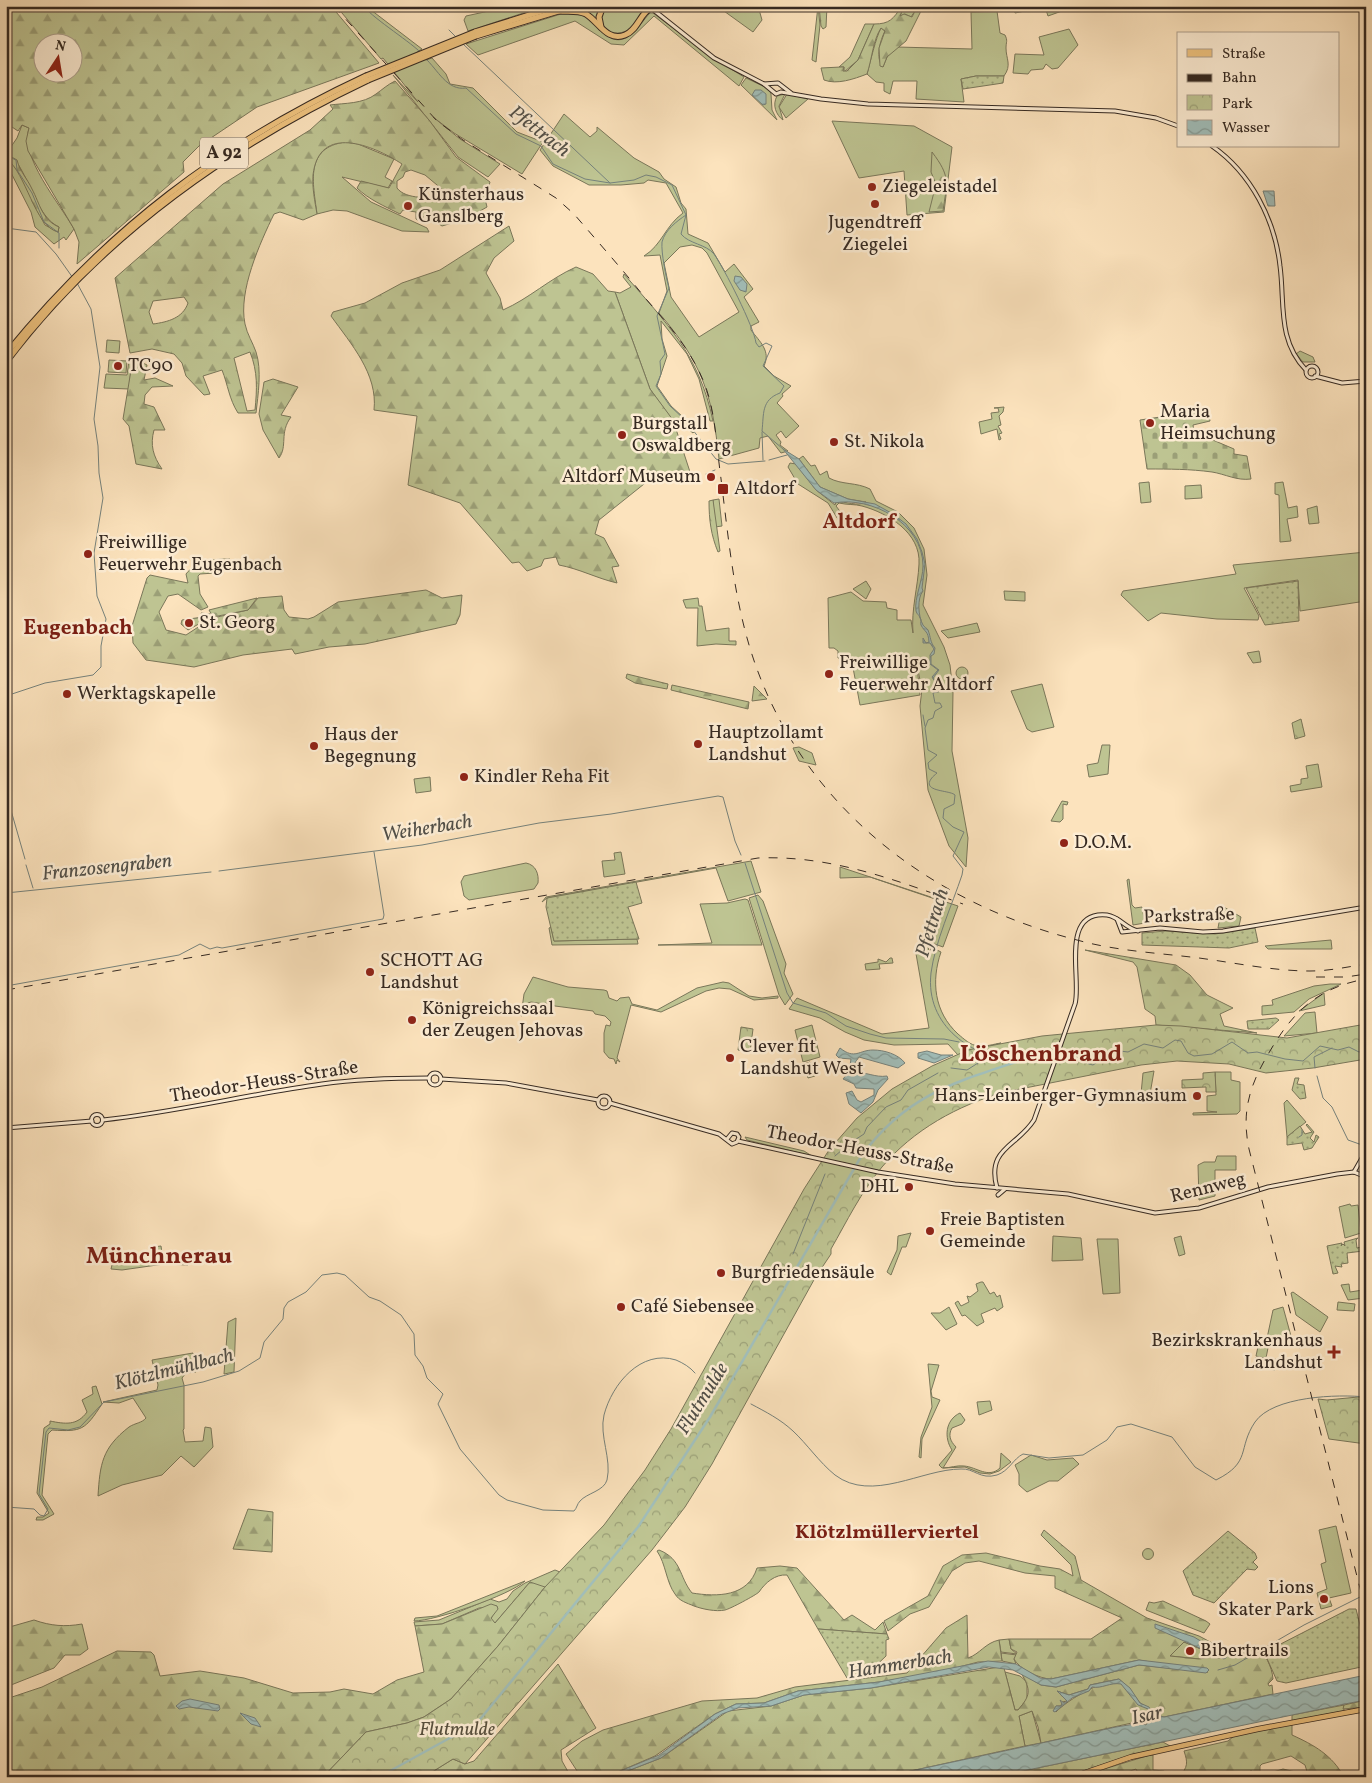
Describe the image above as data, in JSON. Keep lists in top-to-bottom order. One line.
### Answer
{"streets":{"highway":["A 92"],"main road":["Parkstraße","Theodor-Heuss-Straße","Rennweg"]},"crossings":[["Theodor-Heuss-Straße","Rennweg"]],"districts":["Altdorf","Eugenbach","Löschenbrand","Münchnerau","Klötzlmüllerviertel"],"water":["Pfettrach","Weiherbach","Franzosengraben","Klötzlmühlbach","Flutmulde","Hammerbach","Isar"],"parks":["Flutmulde"],"places":{"other":["Ziegeleistadel","Jugendtreff Ziegelei","Künsterhaus Ganslberg","TC90","Maria Heimsuchung","Burgstall Oswaldberg","St. Nikola","Altdorf Museum","Freiwillige Feuerwehr Eugenbach","St. Georg","Freiwillige Feuerwehr Altdorf","Werktagskapelle","Hauptzollamt Landshut","Haus der Begegnung","Kindler Reha Fit","D.O.M.","SCHOTT AG Landshut","Königreichssaal der Zeugen Jehovas","Clever fit Landshut West","Hans-Leinberger-Gymnasium","DHL","Freie Baptisten Gemeinde","Burgfriedensäule","Café Siebensee","Lions Skater Park","Bibertrails"],"transit":["Altdorf"],"health":["Bezirkskrankenhaus Landshut"]},"legend":["Straße","Bahn","Park","Wasser"],"north":"top"}
